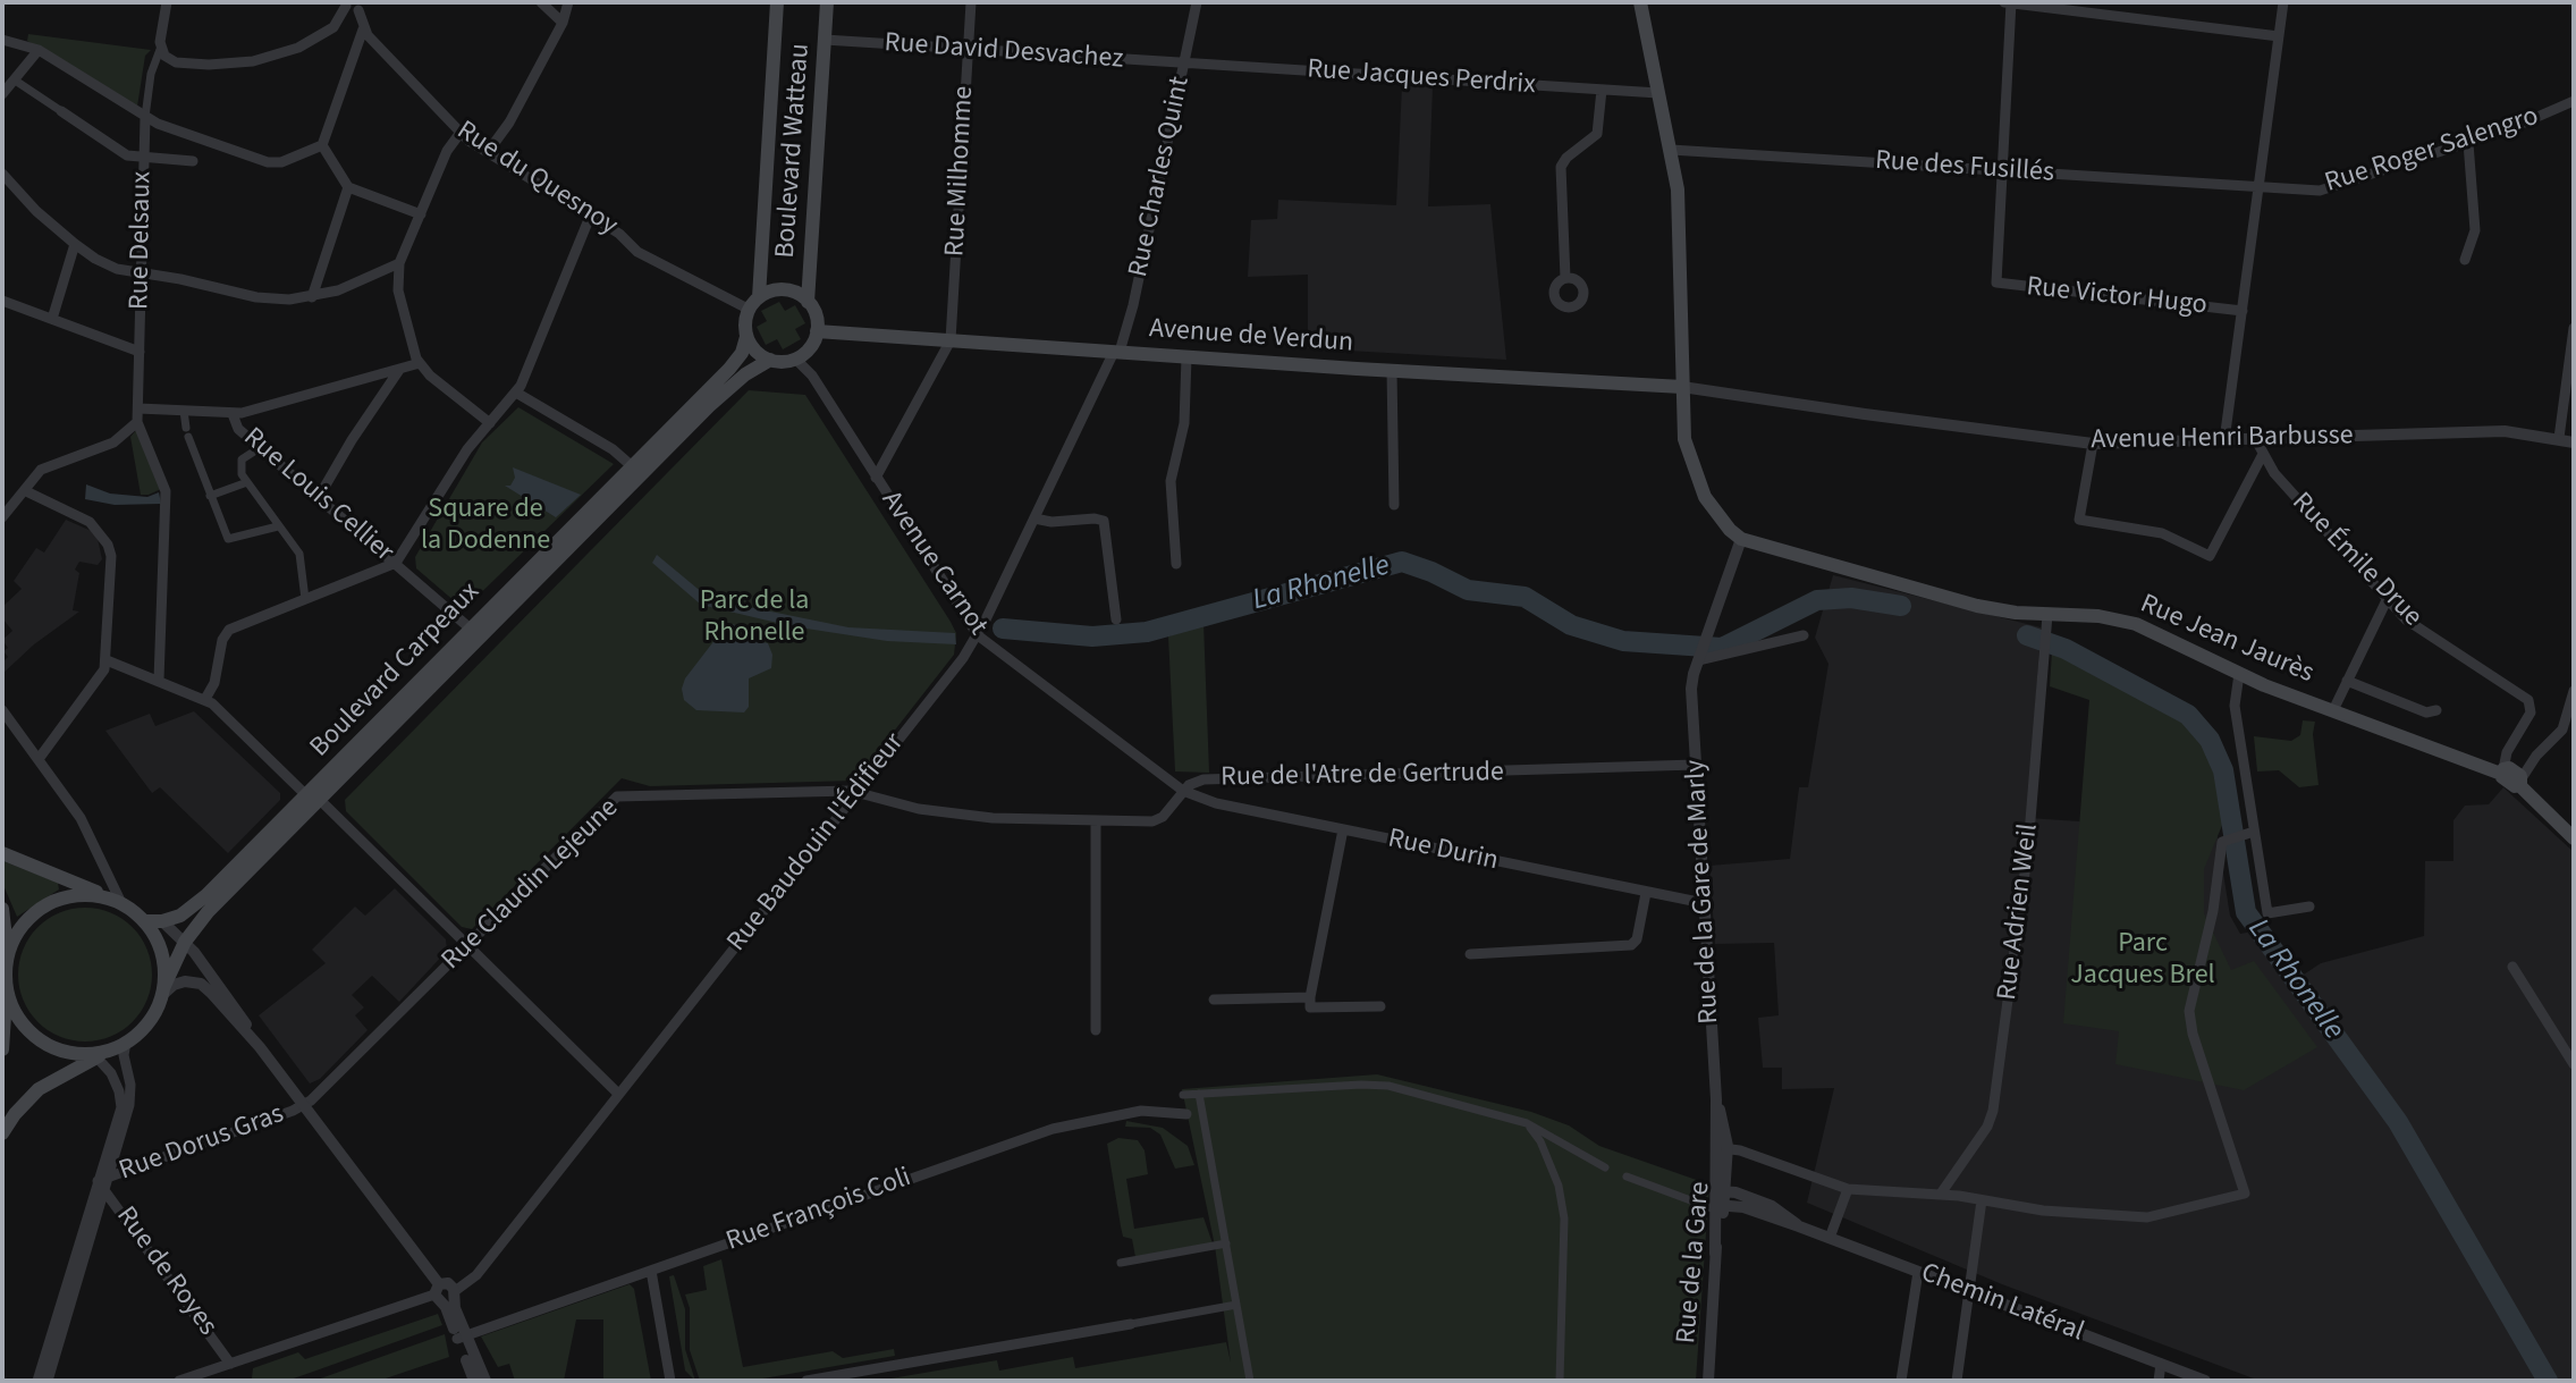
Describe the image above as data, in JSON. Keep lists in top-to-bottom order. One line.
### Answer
{"streets":{"main road":["Boulevard Watteau","Avenue de Verdun","Rue Jean Jaurès","Boulevard Carpeaux"],"street":["Rue David Desvachez","Rue Jacques Perdrix","Rue Roger Salengro","Rue des Fusillés","Rue Milhomme","Rue Charles Quint","Rue du Quesnoy","Rue Delsaux","Rue Victor Hugo","Avenue Henri Barbusse","Rue Louis Cellier","Rue Émile Drue","Avenue Carnot","Rue de l'Atre de Gertrude","Rue Baudouin l'Édifieur","Rue Durin","Rue Claudin Lejeune","Rue de la Gare de Marly","Rue Adrien Weil","Rue Dorus Gras","Rue François Coli","Rue de la Gare","Rue de Royes","Chemin Latéral"]},"crossings":[["Rue David Desvachez","Rue Jacques Perdrix"],["Rue David Desvachez","Boulevard Watteau"],["Rue David Desvachez","Rue Milhomme"],["Rue David Desvachez","Rue Charles Quint"],["Rue Jacques Perdrix","Rue Charles Quint"],["Boulevard Watteau","Rue du Quesnoy"],["Boulevard Watteau","Avenue de Verdun"],["Boulevard Watteau","Avenue Carnot"],["Boulevard Watteau","Boulevard Carpeaux"],["Rue Roger Salengro","Rue des Fusillés"],["Rue des Fusillés","Rue Victor Hugo"],["Rue Milhomme","Avenue de Verdun"],["Rue Charles Quint","Avenue de Verdun"],["Rue Charles Quint","Rue Baudouin l'Édifieur"],["Rue du Quesnoy","Avenue de Verdun"],["Rue du Quesnoy","Avenue Carnot"],["Rue du Quesnoy","Boulevard Carpeaux"],["Avenue de Verdun","Avenue Henri Barbusse"],["Avenue de Verdun","Avenue Carnot"],["Avenue de Verdun","Boulevard Carpeaux"],["Avenue de Verdun","Rue Baudouin l'Édifieur"],["Avenue Henri Barbusse","Rue Émile Drue"],["Rue Louis Cellier","Boulevard Carpeaux"],["Rue Émile Drue","Rue Jean Jaurès"],["Avenue Carnot","Boulevard Carpeaux"],["Avenue Carnot","Rue de l'Atre de Gertrude"],["Avenue Carnot","Rue Baudouin l'Édifieur"],["Avenue Carnot","Rue Durin"],["Rue Jean Jaurès","Rue de la Gare de Marly"],["Rue Jean Jaurès","Rue Adrien Weil"],["Rue de l'Atre de Gertrude","Rue Baudouin l'Édifieur"],["Rue de l'Atre de Gertrude","Rue Durin"],["Rue de l'Atre de Gertrude","Rue Claudin Lejeune"],["Rue de l'Atre de Gertrude","Rue de la Gare de Marly"],["Rue Baudouin l'Édifieur","Rue Claudin Lejeune"],["Rue Durin","Rue de la Gare de Marly"],["Rue Claudin Lejeune","Rue Dorus Gras"],["Rue de la Gare de Marly","Rue de la Gare"],["Rue Adrien Weil","Rue de la Gare"],["Rue Dorus Gras","Rue de Royes"],["Rue de la Gare","Chemin Latéral"]],"water":["La Rhonelle"],"parks":["Square de la Dodenne","Parc de la Rhonelle","Parc Jacques Brel"]}
